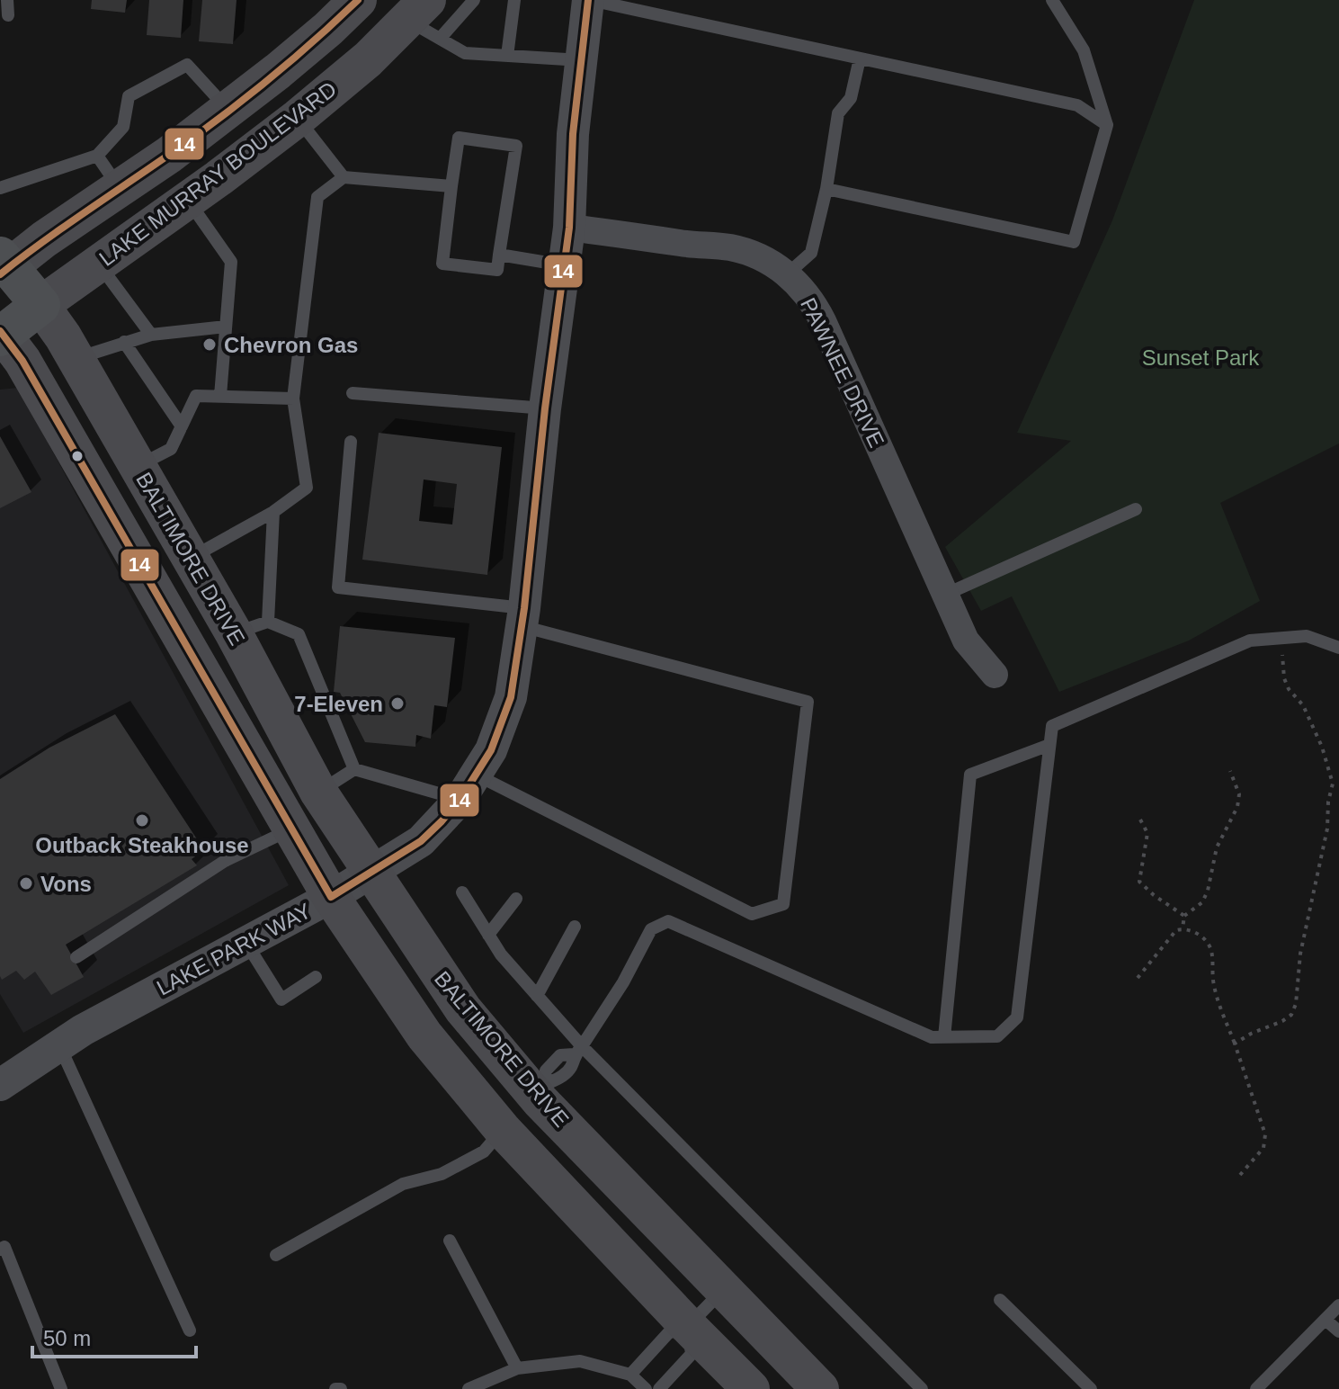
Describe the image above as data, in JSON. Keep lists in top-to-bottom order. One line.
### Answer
{"streets":{"main road":["LAKE MURRAY BOULEVARD","BALTIMORE DRIVE"],"street":["PAWNEE DRIVE","LAKE PARK WAY"]},"crossings":[["LAKE MURRAY BOULEVARD","BALTIMORE DRIVE"],["PAWNEE DRIVE","LAKE PARK WAY"],["BALTIMORE DRIVE","LAKE PARK WAY"]],"parks":["Sunset Park"],"places":["Chevron Gas","7-Eleven","Outback Steakhouse","Vons"],"lines":["transit line 14"],"scale_bar":"50 m"}
